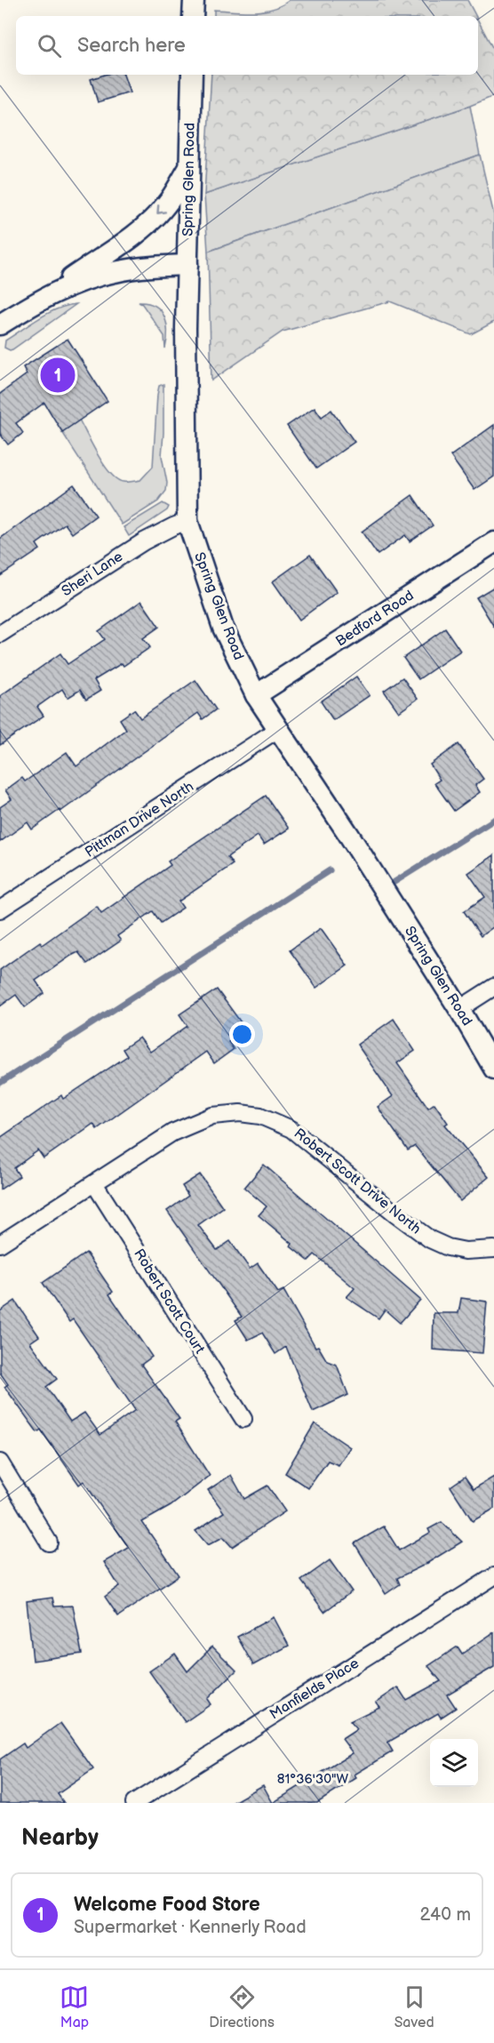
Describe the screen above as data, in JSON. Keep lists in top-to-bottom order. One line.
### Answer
{"streets":{"street":["Spring Glen Road","Sheri Lane","Bedford Road","Pittman Drive North","Robert Scott Drive North","Robert Scott Court","Manfields Place"]},"crossings":[["Spring Glen Road","Sheri Lane"],["Spring Glen Road","Bedford Road"],["Spring Glen Road","Pittman Drive North"],["Robert Scott Drive North","Robert Scott Court"]],"page":{"search":"Search here","pins":"1","heading":"Nearby","list":[{"mark":"1","name":"Welcome Food Store","note":"Supermarket · Kennerly Road","value":"240 m"}],"nav":["Map","Directions","Saved"]},"coordinates":["81°36'30\"W"]}
